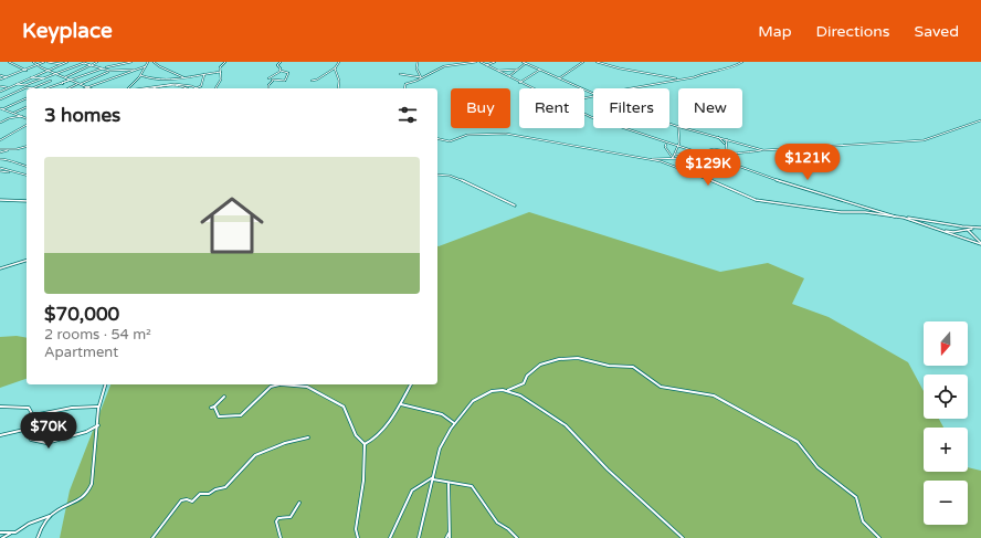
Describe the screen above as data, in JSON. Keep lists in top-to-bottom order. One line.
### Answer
{"north":"bottom","page":{"header":"Keyplace","nav":["Map","Directions","Saved"],"chip":["Buy","Rent","Filters","New"],"heading":"3 homes","list":[{"name":"$70,000","note":"2 rooms · 54 m² · Apartment"}],"price":["$121K","$129K","$70K"],"map_buttons":["+","−"]}}
